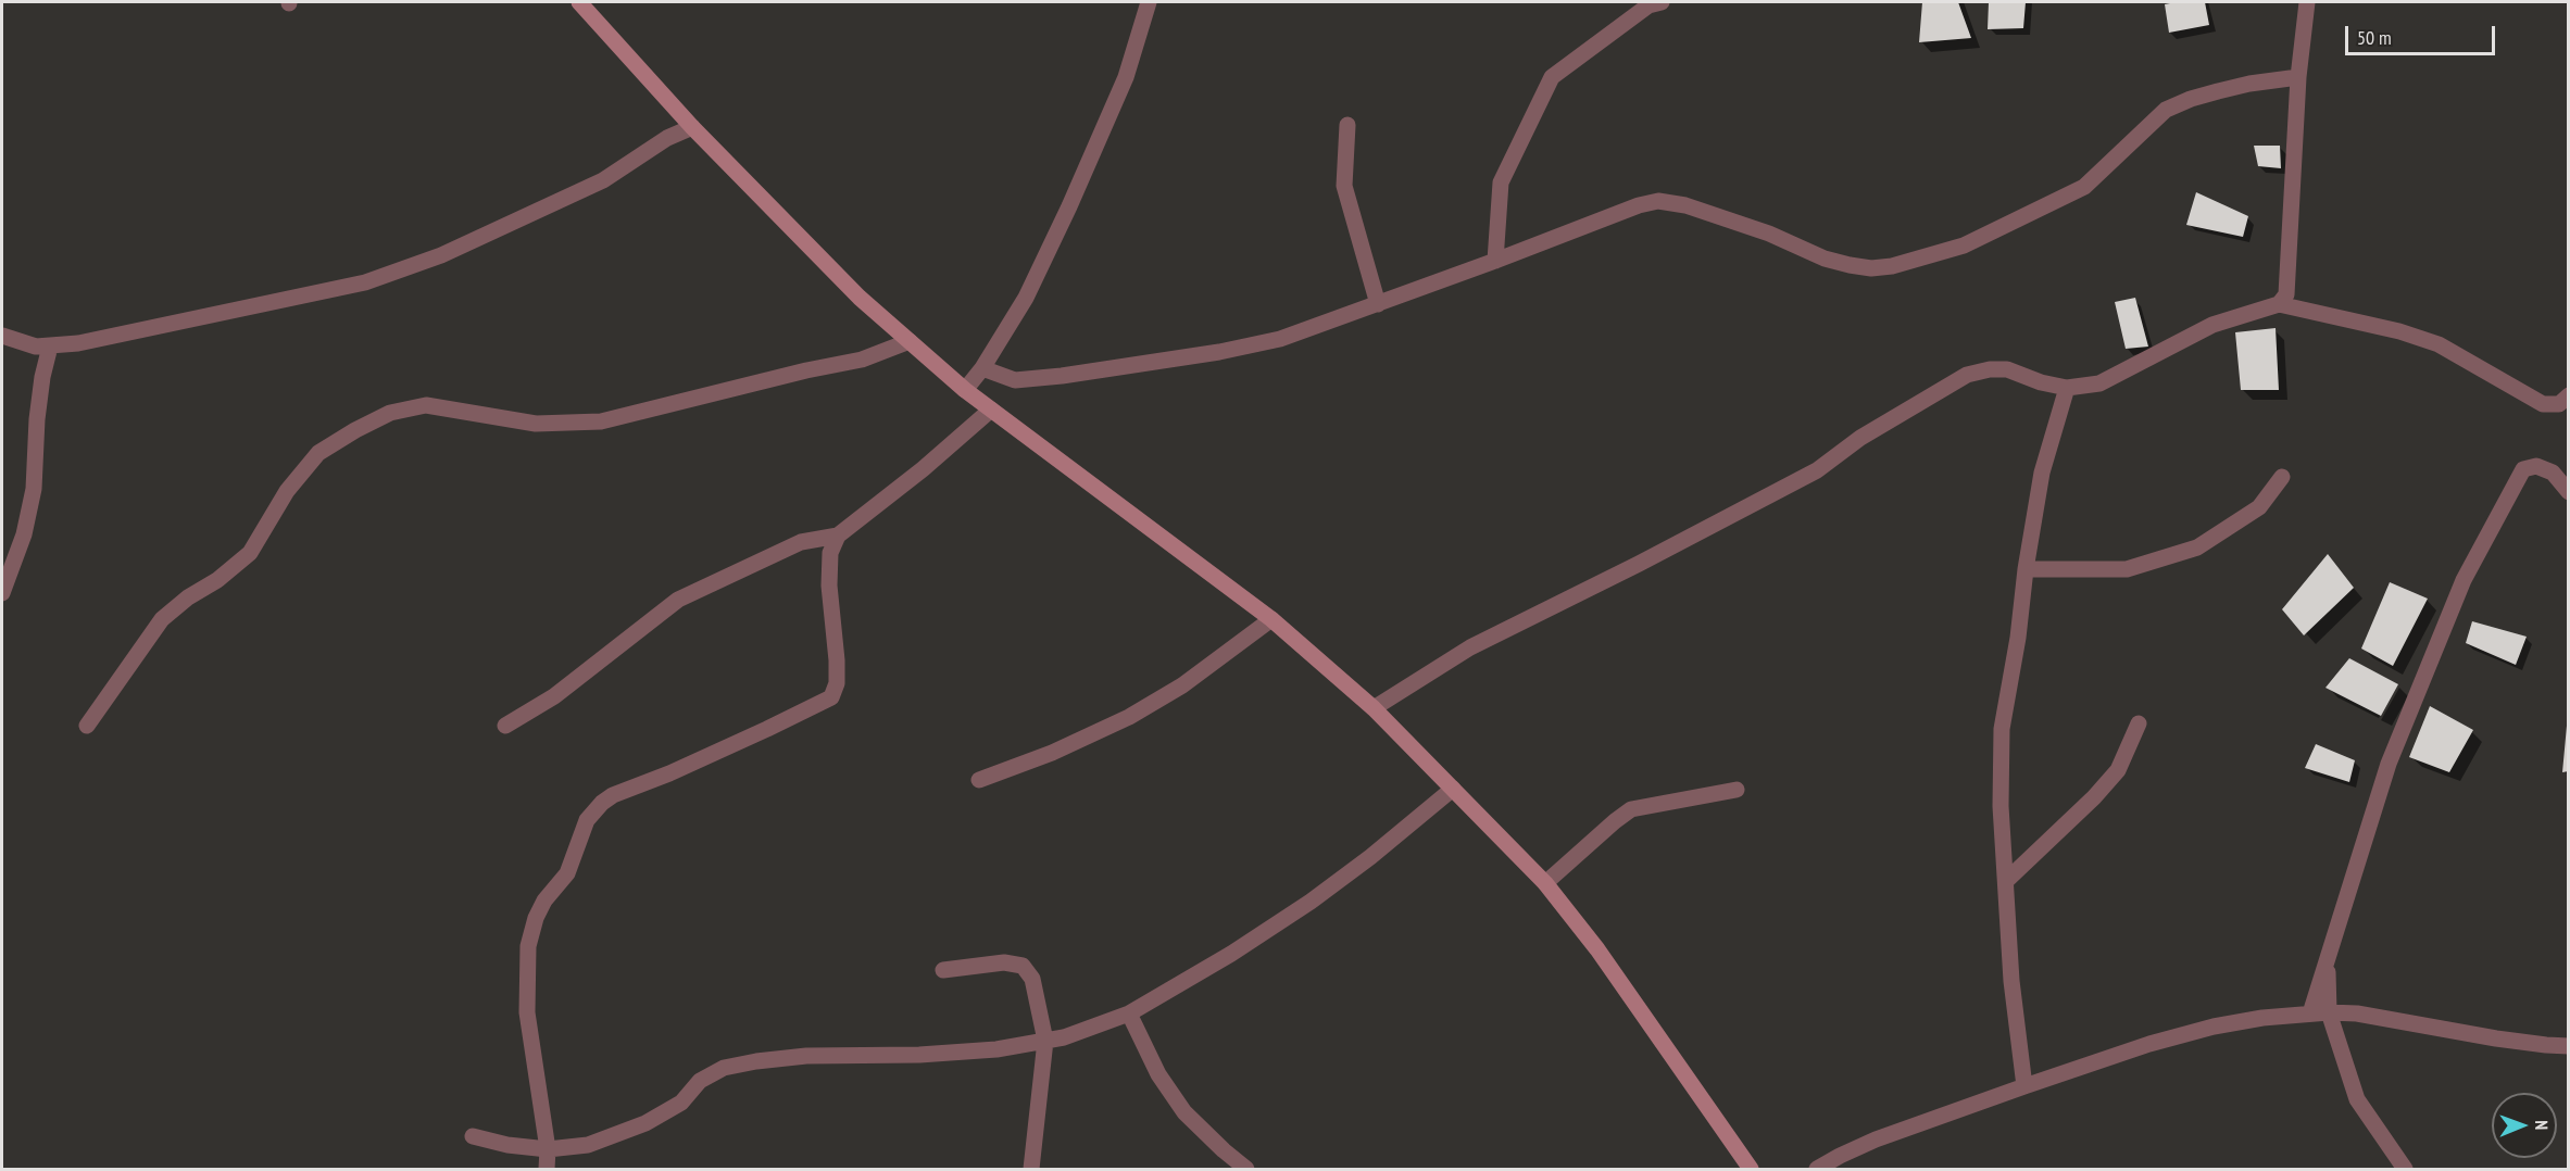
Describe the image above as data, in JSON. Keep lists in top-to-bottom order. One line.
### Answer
{"scale_bar":"50 m","north":"right"}
